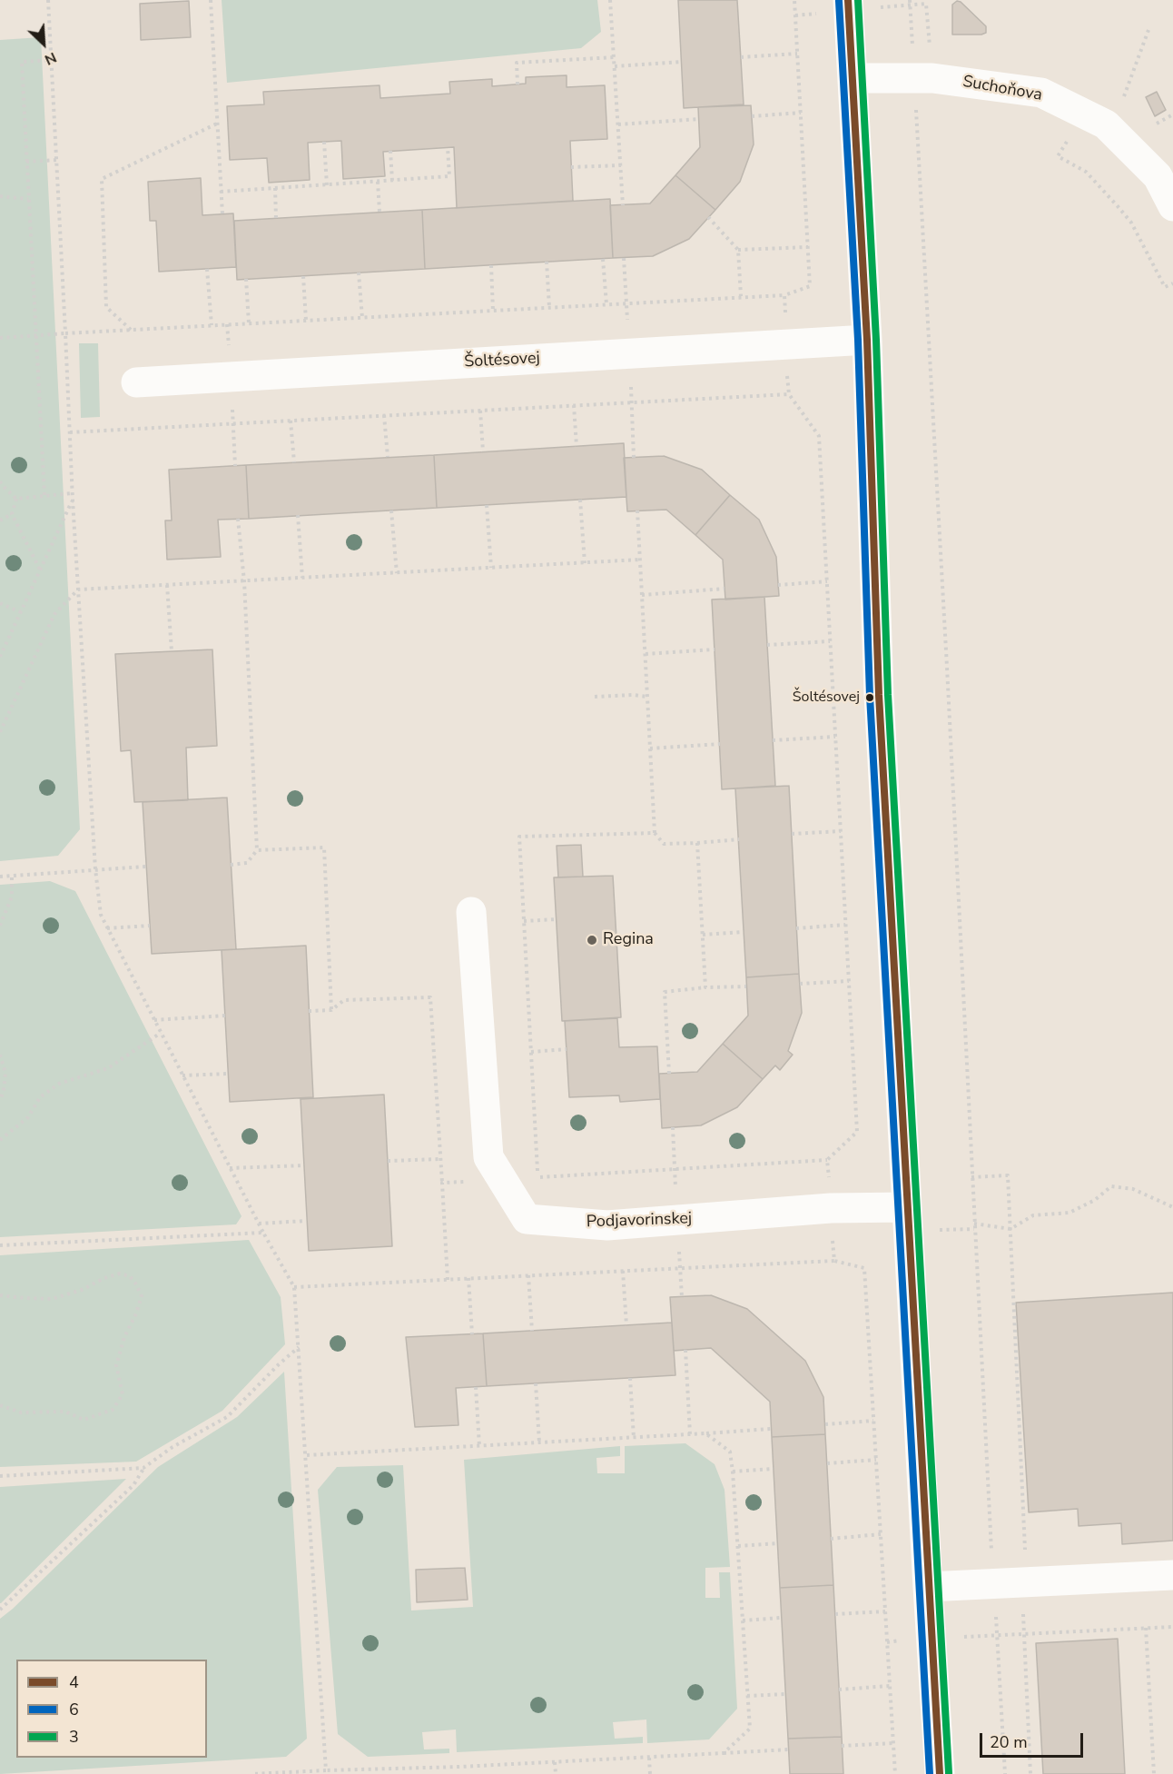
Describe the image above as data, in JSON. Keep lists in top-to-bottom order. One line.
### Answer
{"streets":{"street":["Suchoňova","Šoltésovej","Podjavorinskej"]},"places":["Šoltésovej","Regina"],"lines":["transit line 4","transit line 3","transit line 6"],"legend":["4","6","3"],"scale_bar":"20 m","north":"bottom right"}
